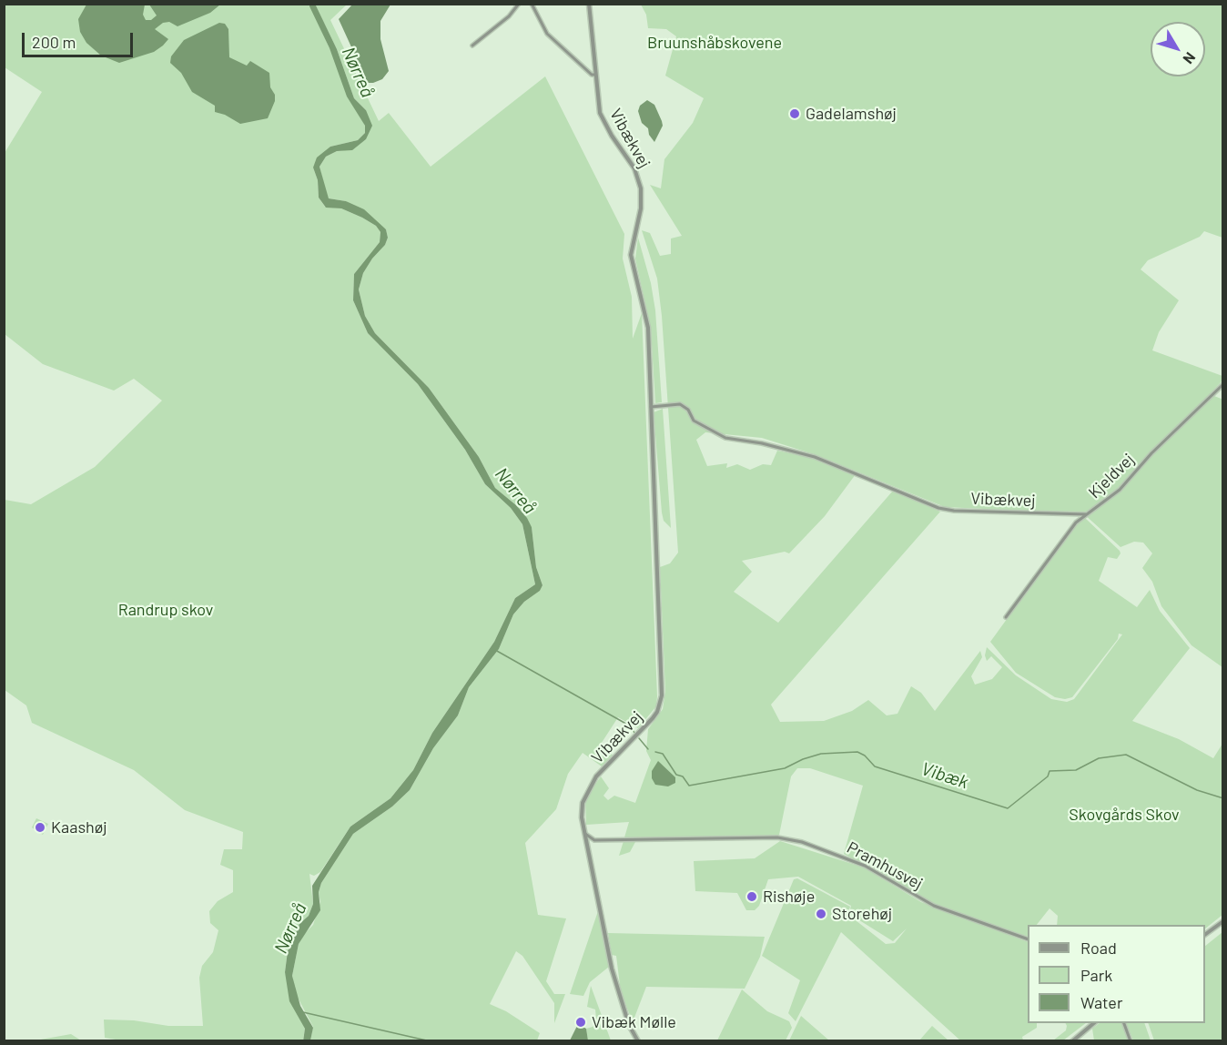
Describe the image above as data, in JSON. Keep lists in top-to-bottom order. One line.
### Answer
{"streets":{"street":["Vibækvej","Kjeldvej","Pramhusvej"]},"crossings":[["Vibækvej","Kjeldvej"]],"water":["Nørreå","Vibæk"],"parks":["Bruunshåbskovene","Randrup skov","Skovgårds Skov"],"places":["Gadelamshøj","Kaashøj","Rishøje","Storehøj","Vibæk Mølle"],"legend":["Road","Park","Water"],"scale_bar":"200 m","north":"bottom right"}
